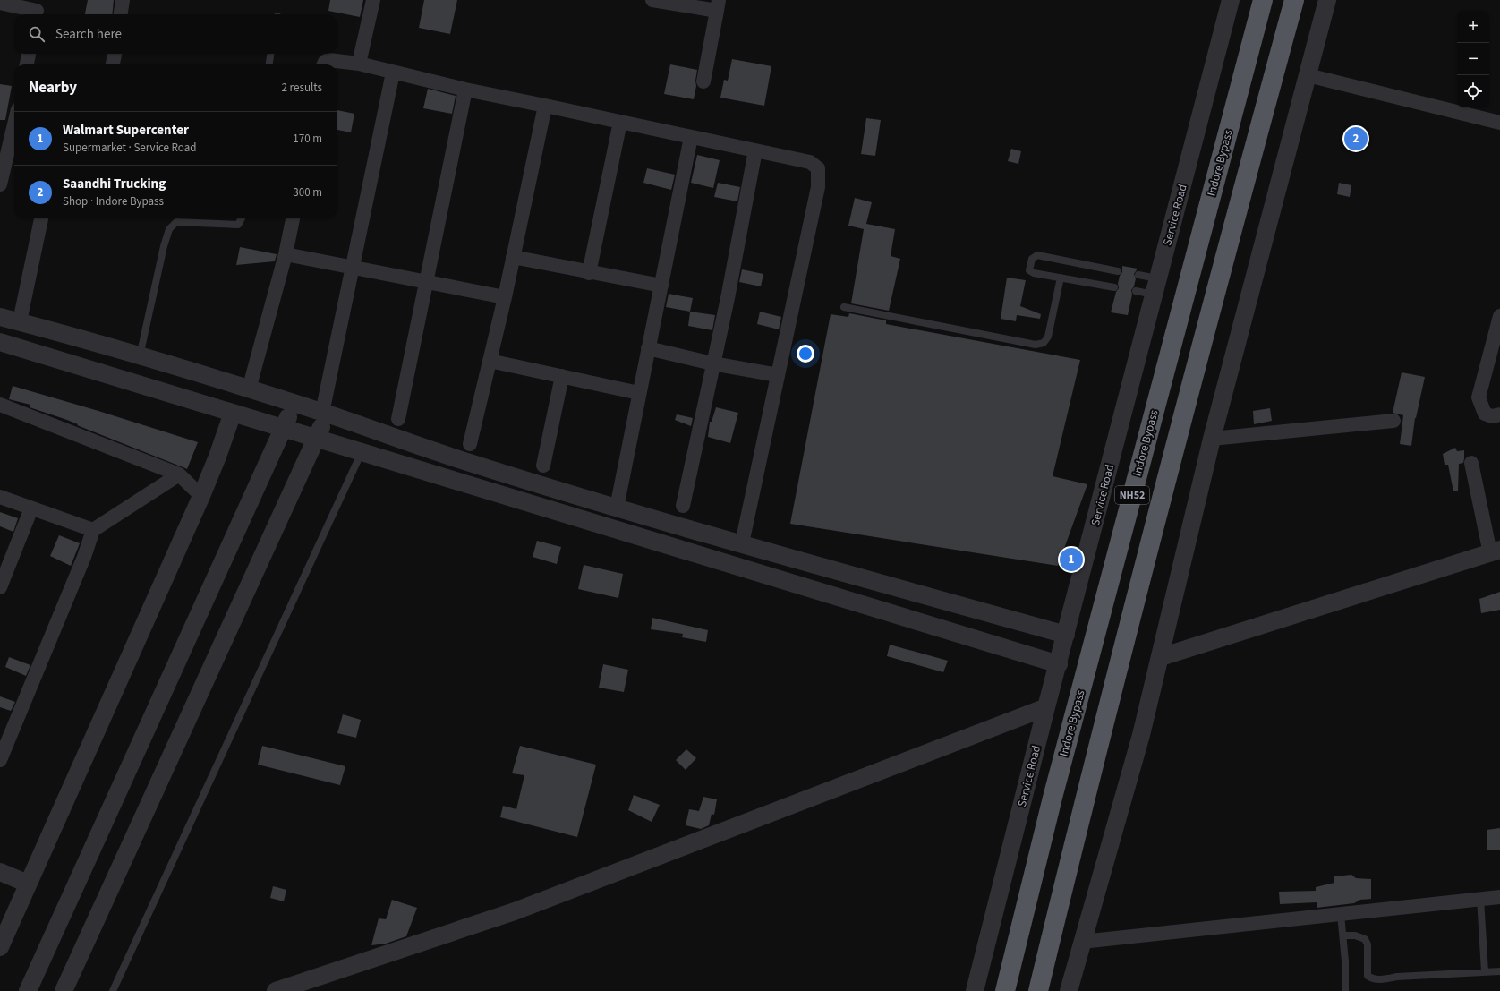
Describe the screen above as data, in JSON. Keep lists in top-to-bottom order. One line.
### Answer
{"streets":{"highway":["Indore Bypass","NH52"],"street":["Service Road"]},"page":{"map_buttons":["+","−"],"search":"Search here","heading":["Nearby","2 results"],"list":[{"mark":"1","name":"Walmart Supercenter","note":"Supermarket · Service Road","value":"170 m"},{"mark":"2","name":"Saandhi Trucking","note":"Shop · Indore Bypass","value":"300 m"}],"pins":["2","1"]}}
